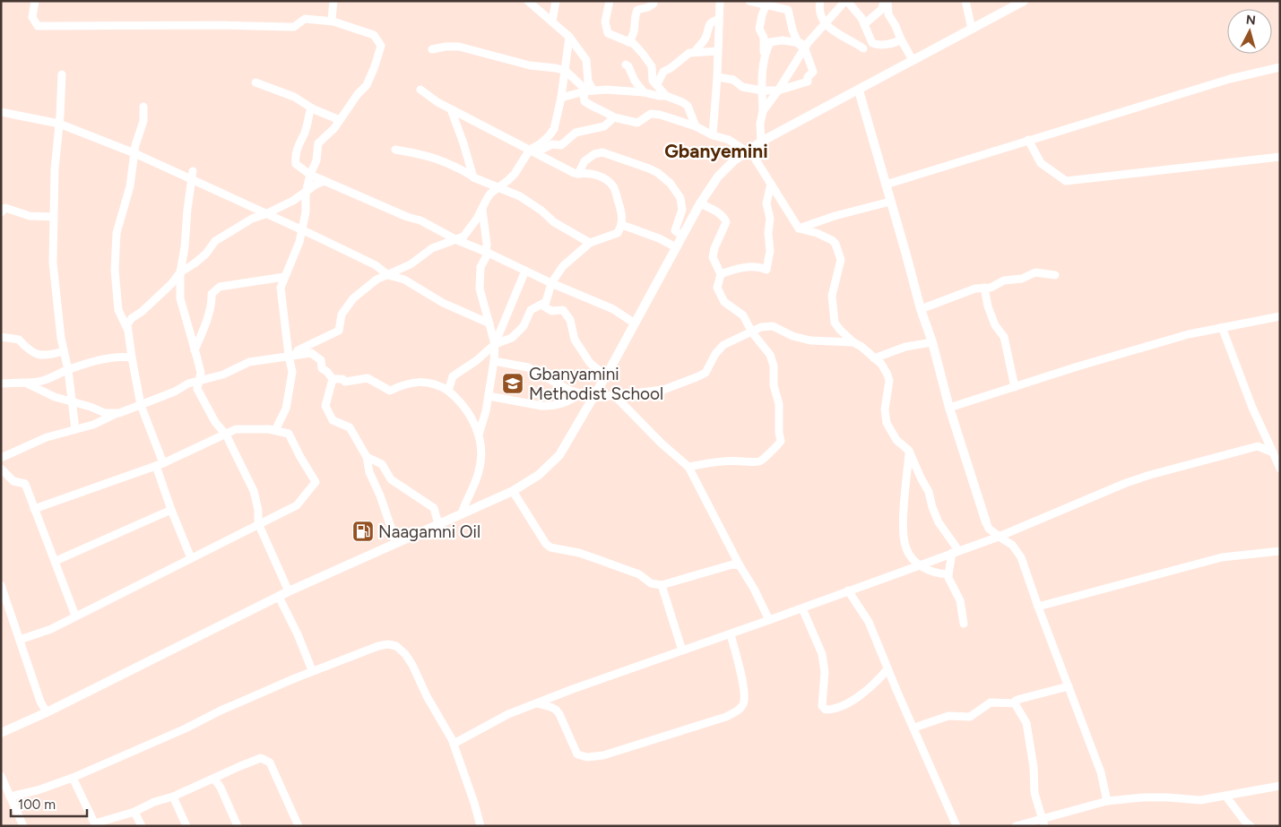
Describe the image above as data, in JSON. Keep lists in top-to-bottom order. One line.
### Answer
{"districts":["Gbanyemini"],"places":{"school or university":["Gbanyamini Methodist School"],"fuel station":["Naagamni Oil"]},"scale_bar":"100 m","north":"top"}
